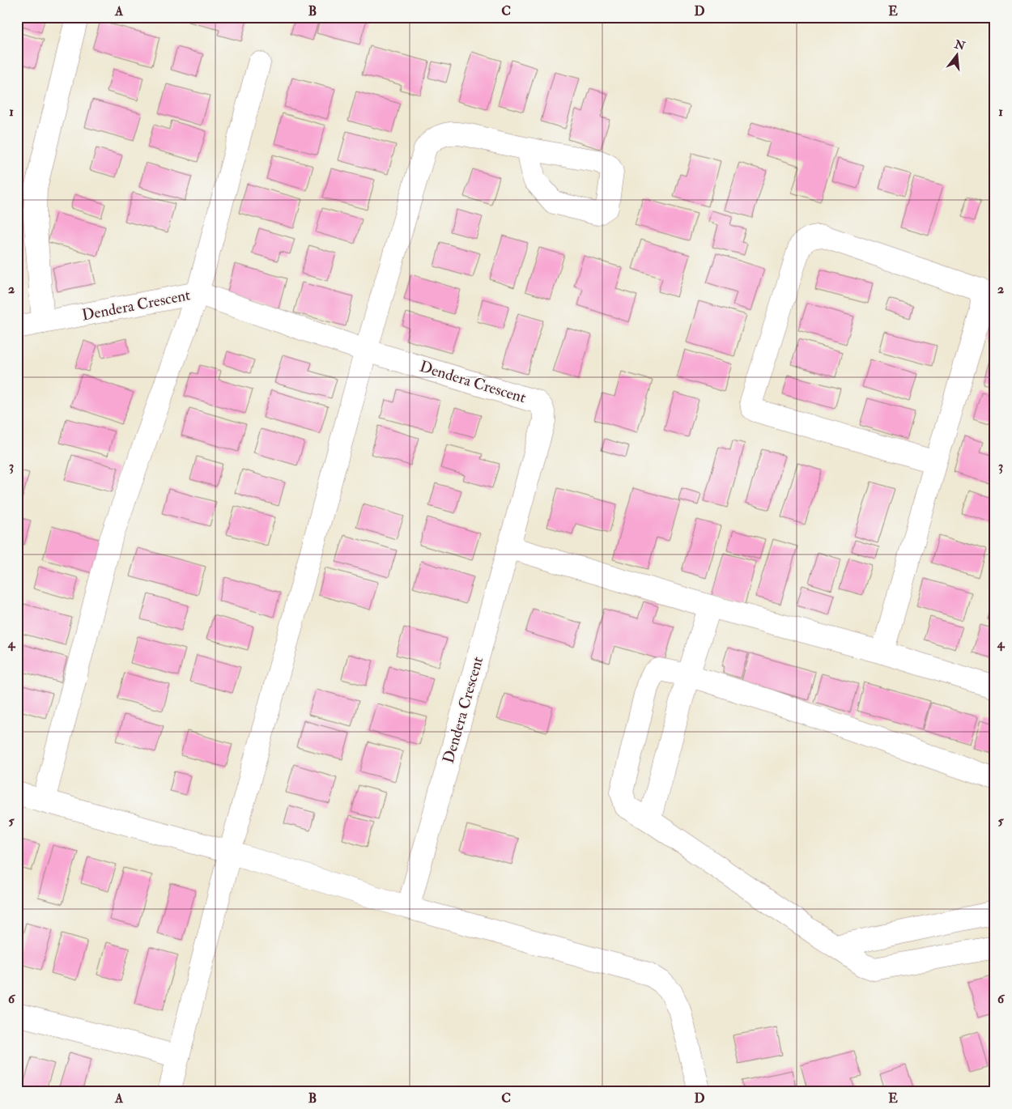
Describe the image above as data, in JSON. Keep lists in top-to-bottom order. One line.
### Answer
{"streets":{"street":["Dendera Crescent"]},"north":"top","grid":{"columns":["A","B","C","D","E"],"rows":["1","2","3","4","5","6"]}}
